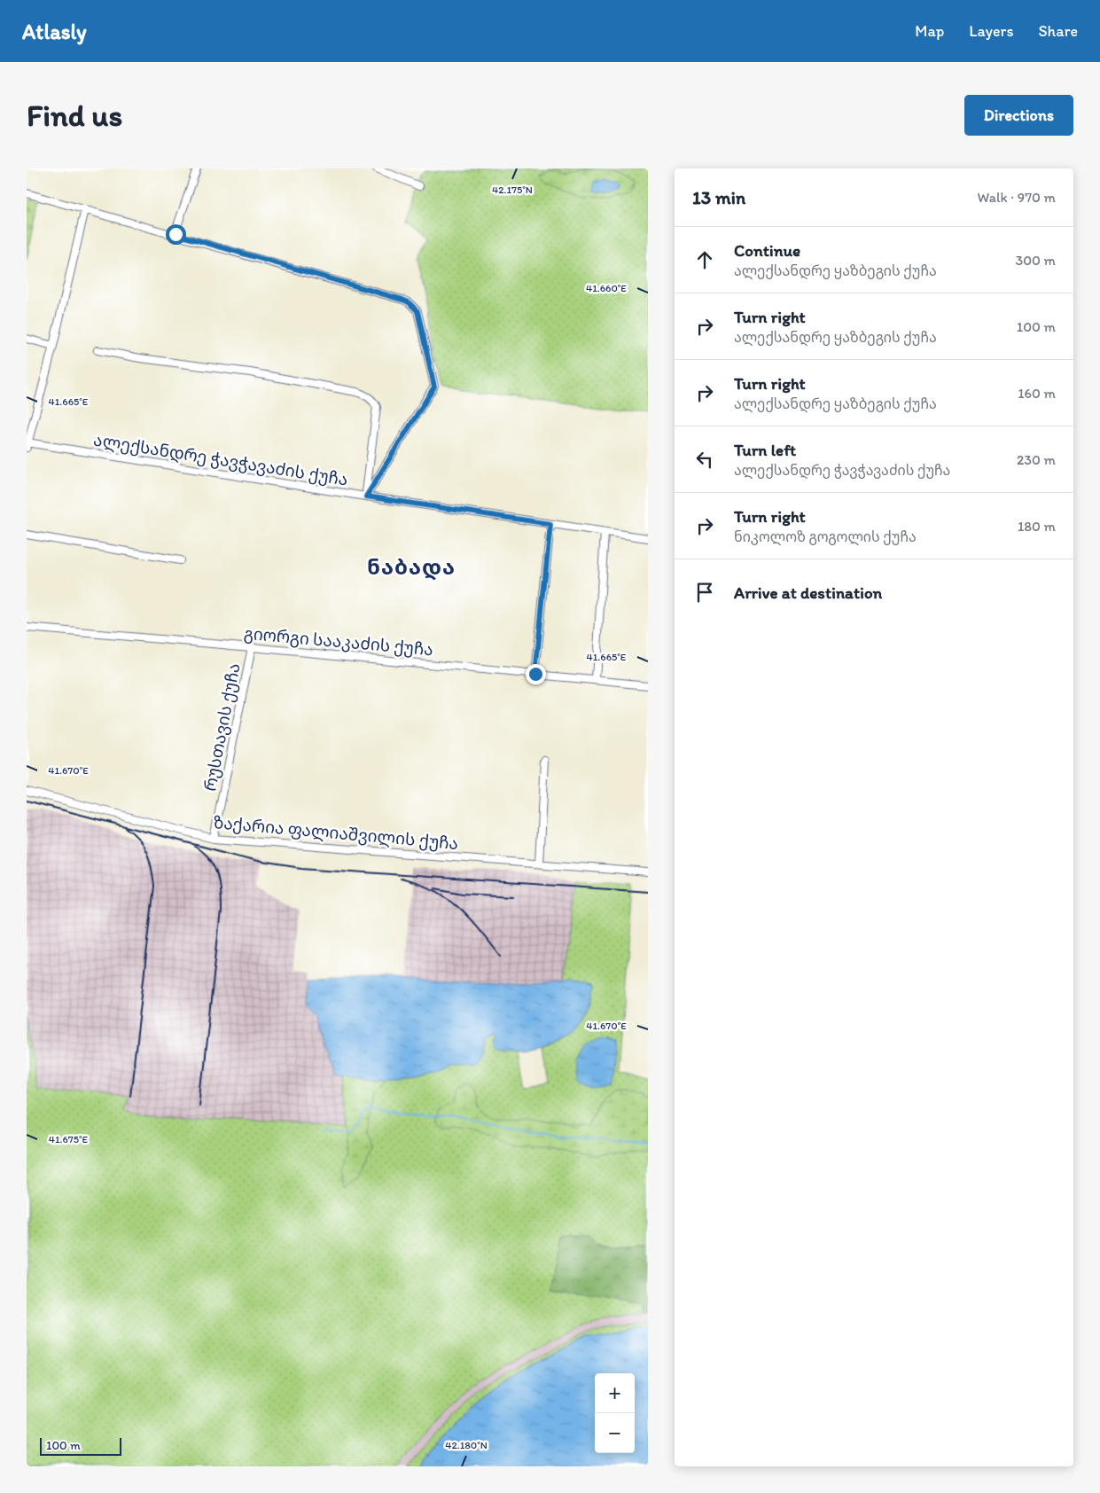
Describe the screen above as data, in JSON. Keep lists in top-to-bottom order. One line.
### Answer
{"streets":{"street":["ალექსანდრე ჭავჭავაძის ქუჩა","გიორგი სააკაძის ქუჩა","რუსთავის ქუჩა","ზაქარია ფალიაშვილის ქუჩა"]},"crossings":[["გიორგი სააკაძის ქუჩა","რუსთავის ქუჩა"],["რუსთავის ქუჩა","ზაქარია ფალიაშვილის ქუჩა"]],"districts":["ნაბადა"],"scale_bar":"100 m","page":{"header":"Atlasly","nav":["Map","Layers","Share"],"buttons":"Directions","title":"Find us","heading":["13 min","Walk · 970 m"],"list":[["Continue","ალექსანდრე ყაზბეგის ქუჩა","300 m"],["Turn right","ალექსანდრე ყაზბეგის ქუჩა","100 m"],["Turn right","ალექსანდრე ყაზბეგის ქუჩა","160 m"],["Turn left","ალექსანდრე ჭავჭავაძის ქუჩა","230 m"],["Turn right","ნიკოლოზ გოგოლის ქუჩა","180 m"],"Arrive at destination"],"map_buttons":["+","−"],"scale":"100 m"},"coordinates":["42.175°N","41.660°E","41.665°E","41.670°E","41.675°E","42.180°N"]}
